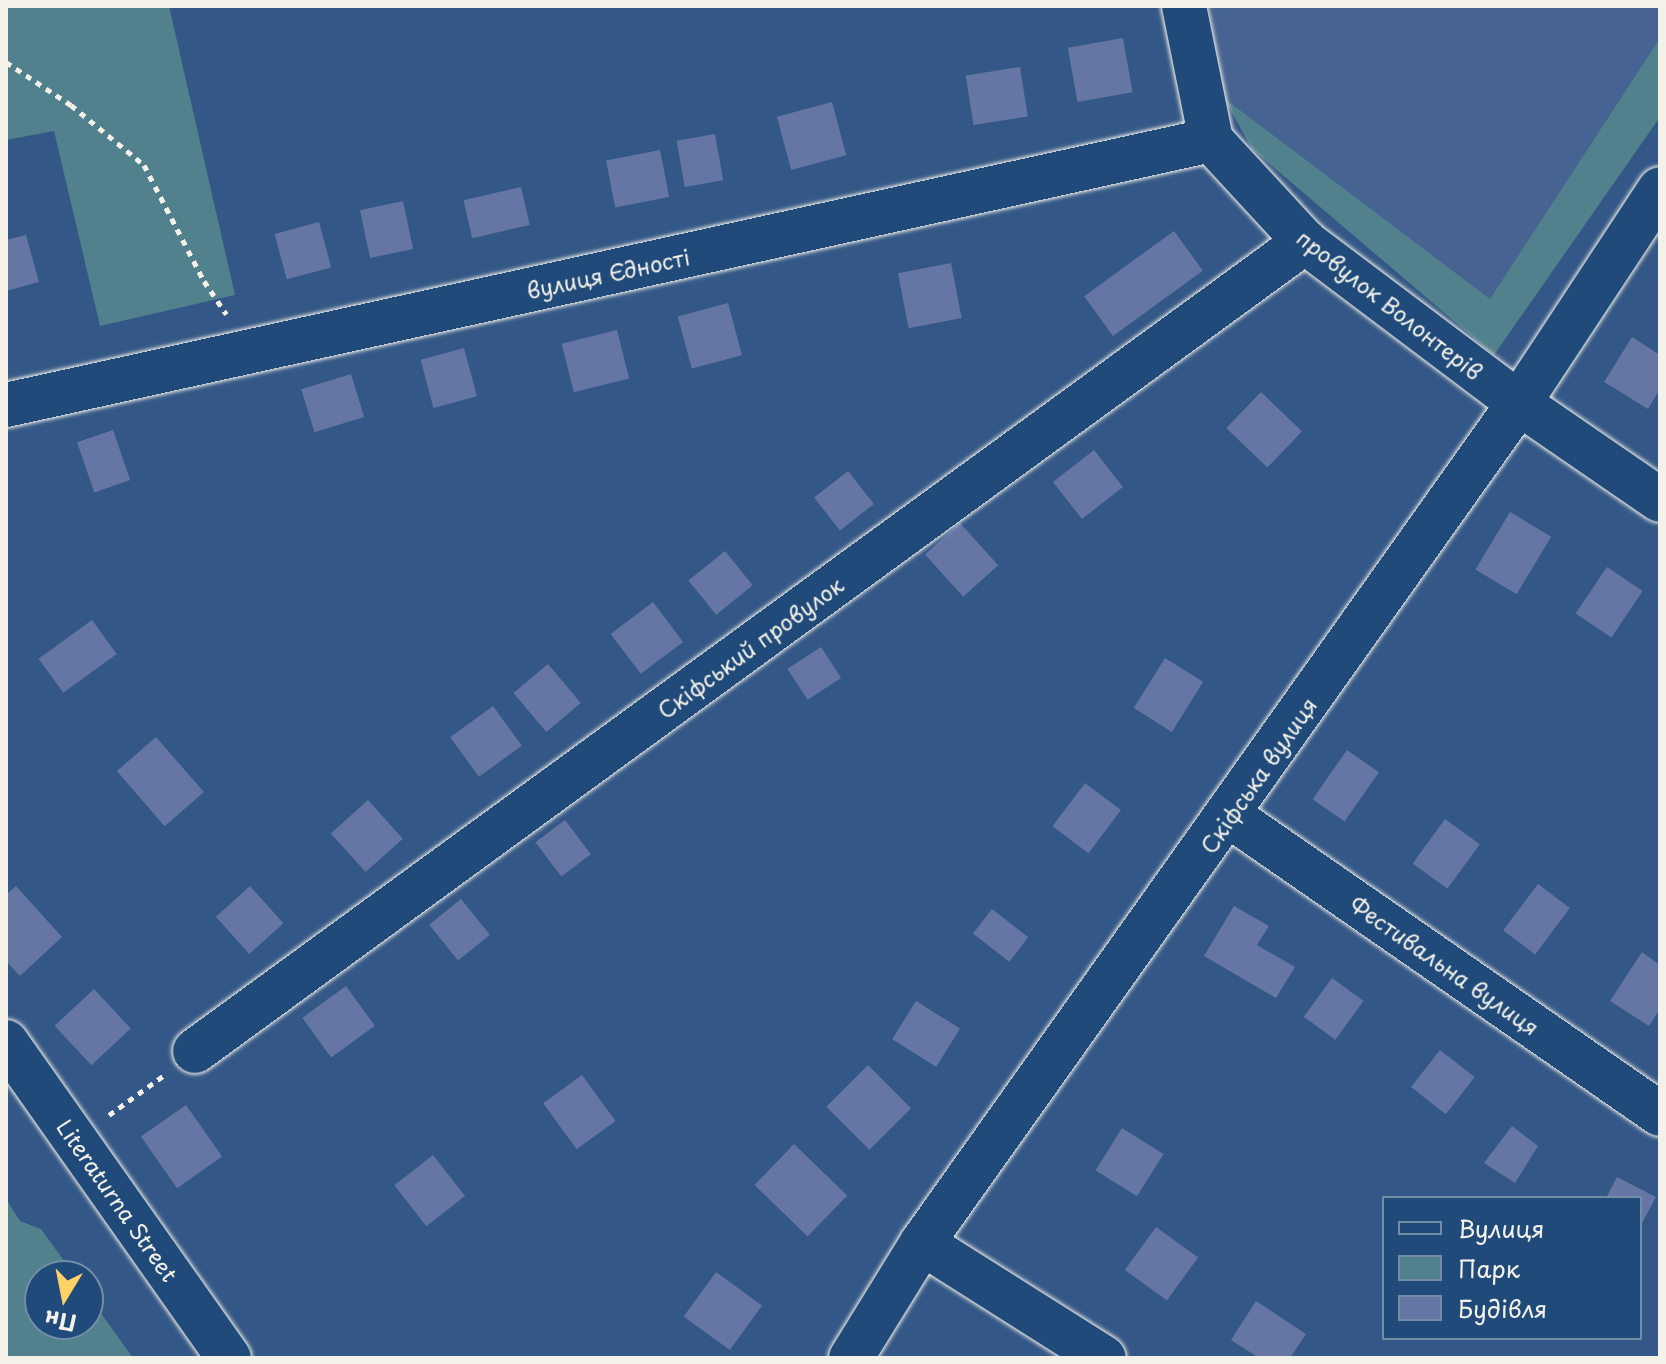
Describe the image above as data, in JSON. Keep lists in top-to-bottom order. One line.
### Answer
{"streets":{"street":["вулиця Єдності","провулок Волонтерів","Скіфський провулок","Скіфська вулиця","Фестивальна вулиця","Literaturna Street"]},"crossings":[["вулиця Єдності","провулок Волонтерів"],["провулок Волонтерів","Скіфський провулок"],["провулок Волонтерів","Скіфська вулиця"],["Скіфська вулиця","Фестивальна вулиця"]],"legend":["Вулиця","Парк","Будівля"],"north":"bottom"}
